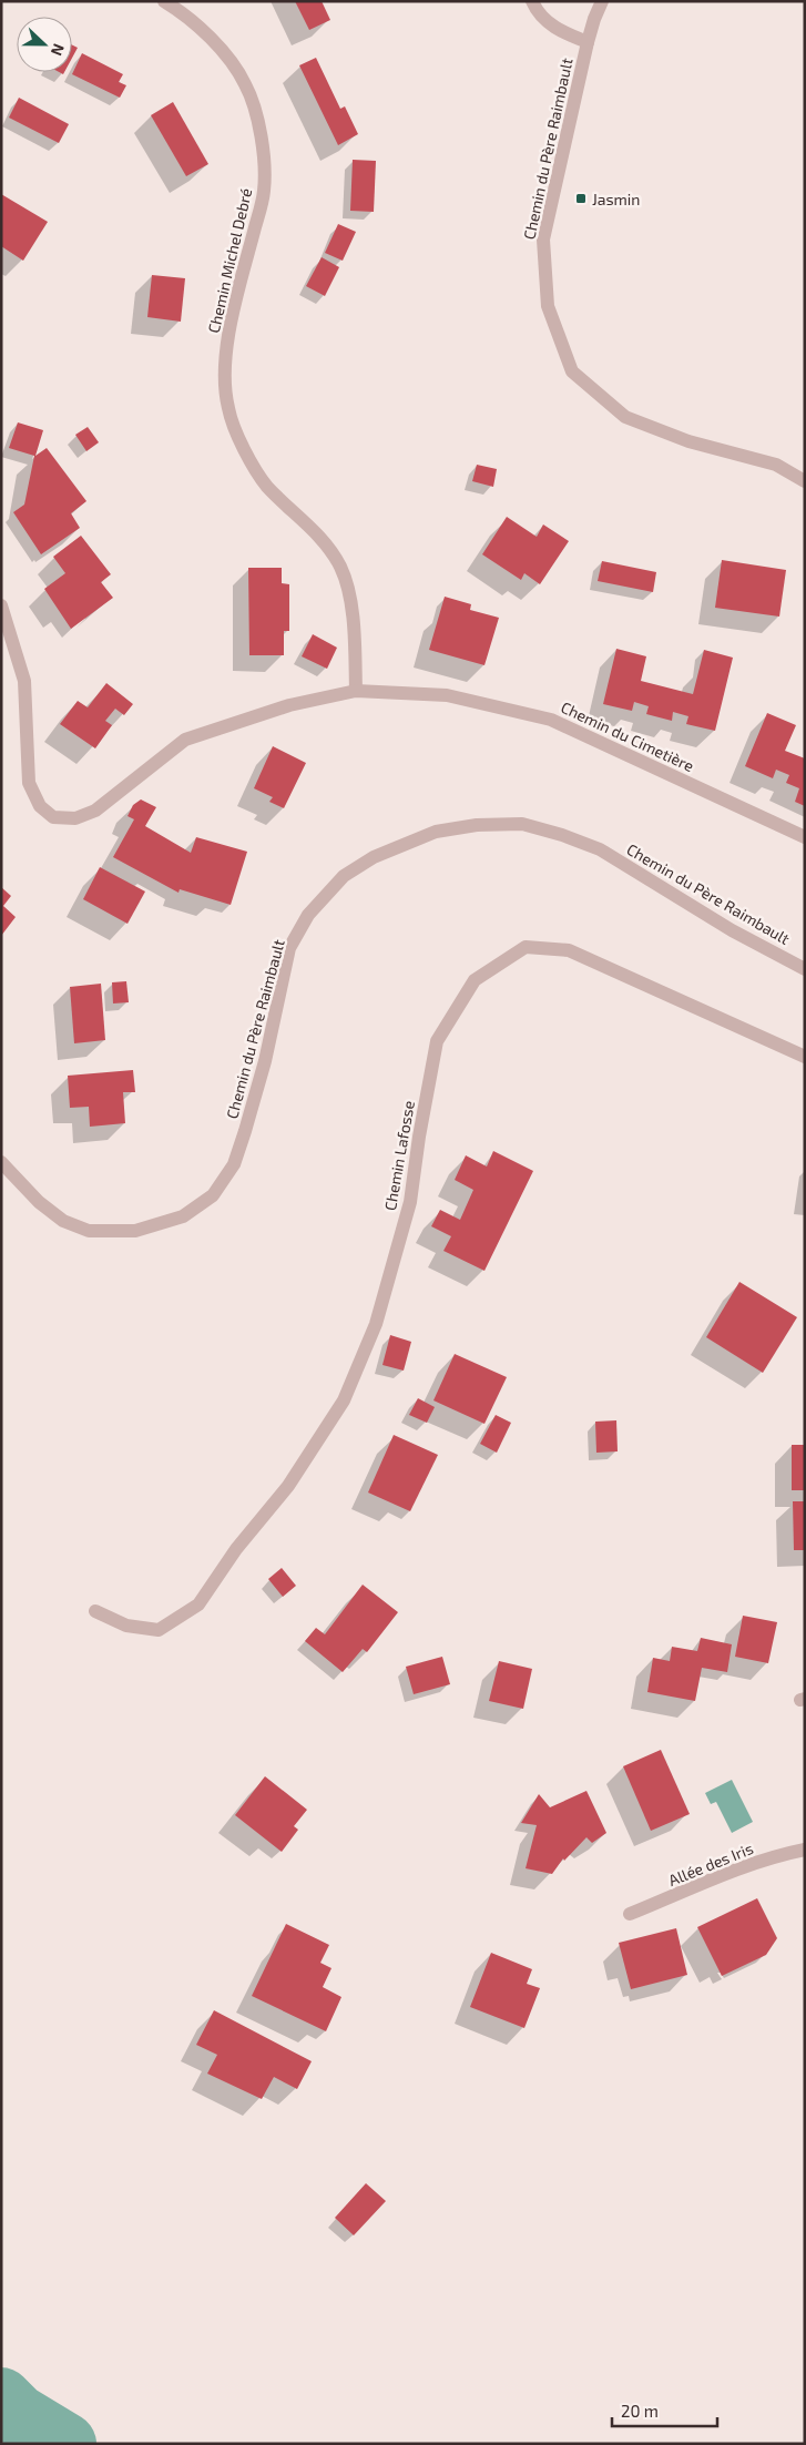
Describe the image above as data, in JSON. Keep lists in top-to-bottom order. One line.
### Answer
{"streets":{"street":["Chemin du Père Raimbault","Chemin Michel Debré","Chemin du Cimetière","Chemin Lafosse","Allée des Iris"]},"crossings":[["Chemin Michel Debré","Chemin du Cimetière"]],"places":{"transit":["Jasmin"]},"scale_bar":"20 m","north":"right"}
